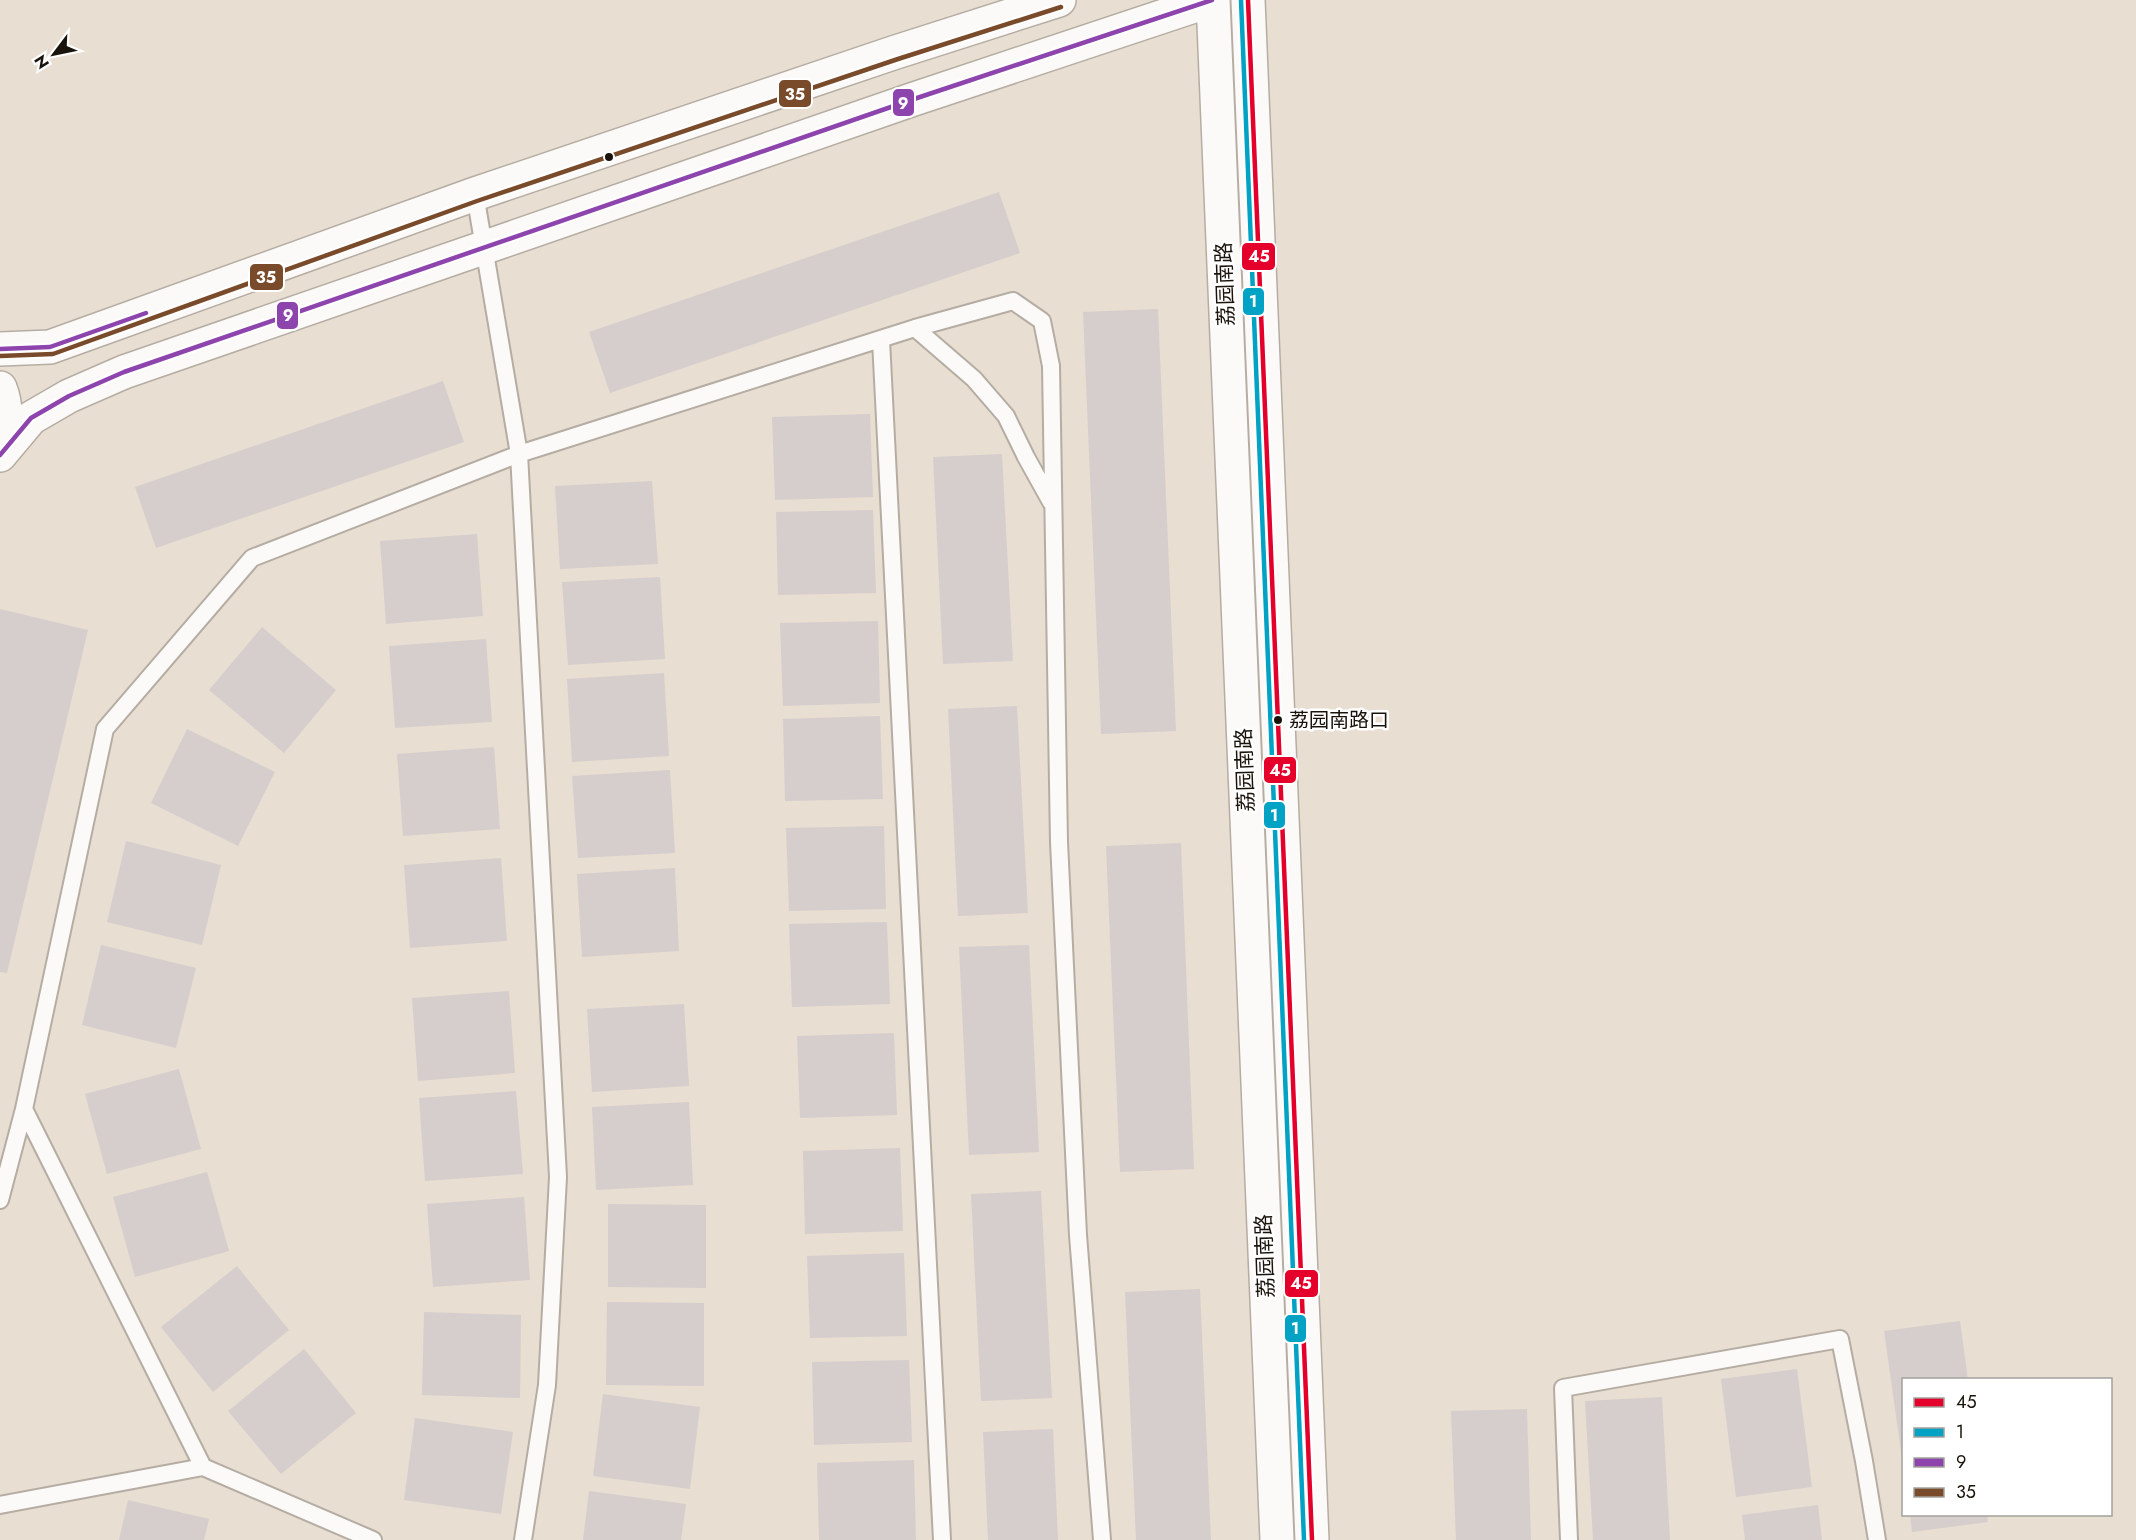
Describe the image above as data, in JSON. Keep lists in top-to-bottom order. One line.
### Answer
{"streets":{"main road":["荔园南路"]},"places":["荔园南路口"],"lines":["transit line 45","transit line 1","transit line 9","transit line 35"],"legend":["45","1","9","35"],"north":"bottom left"}
